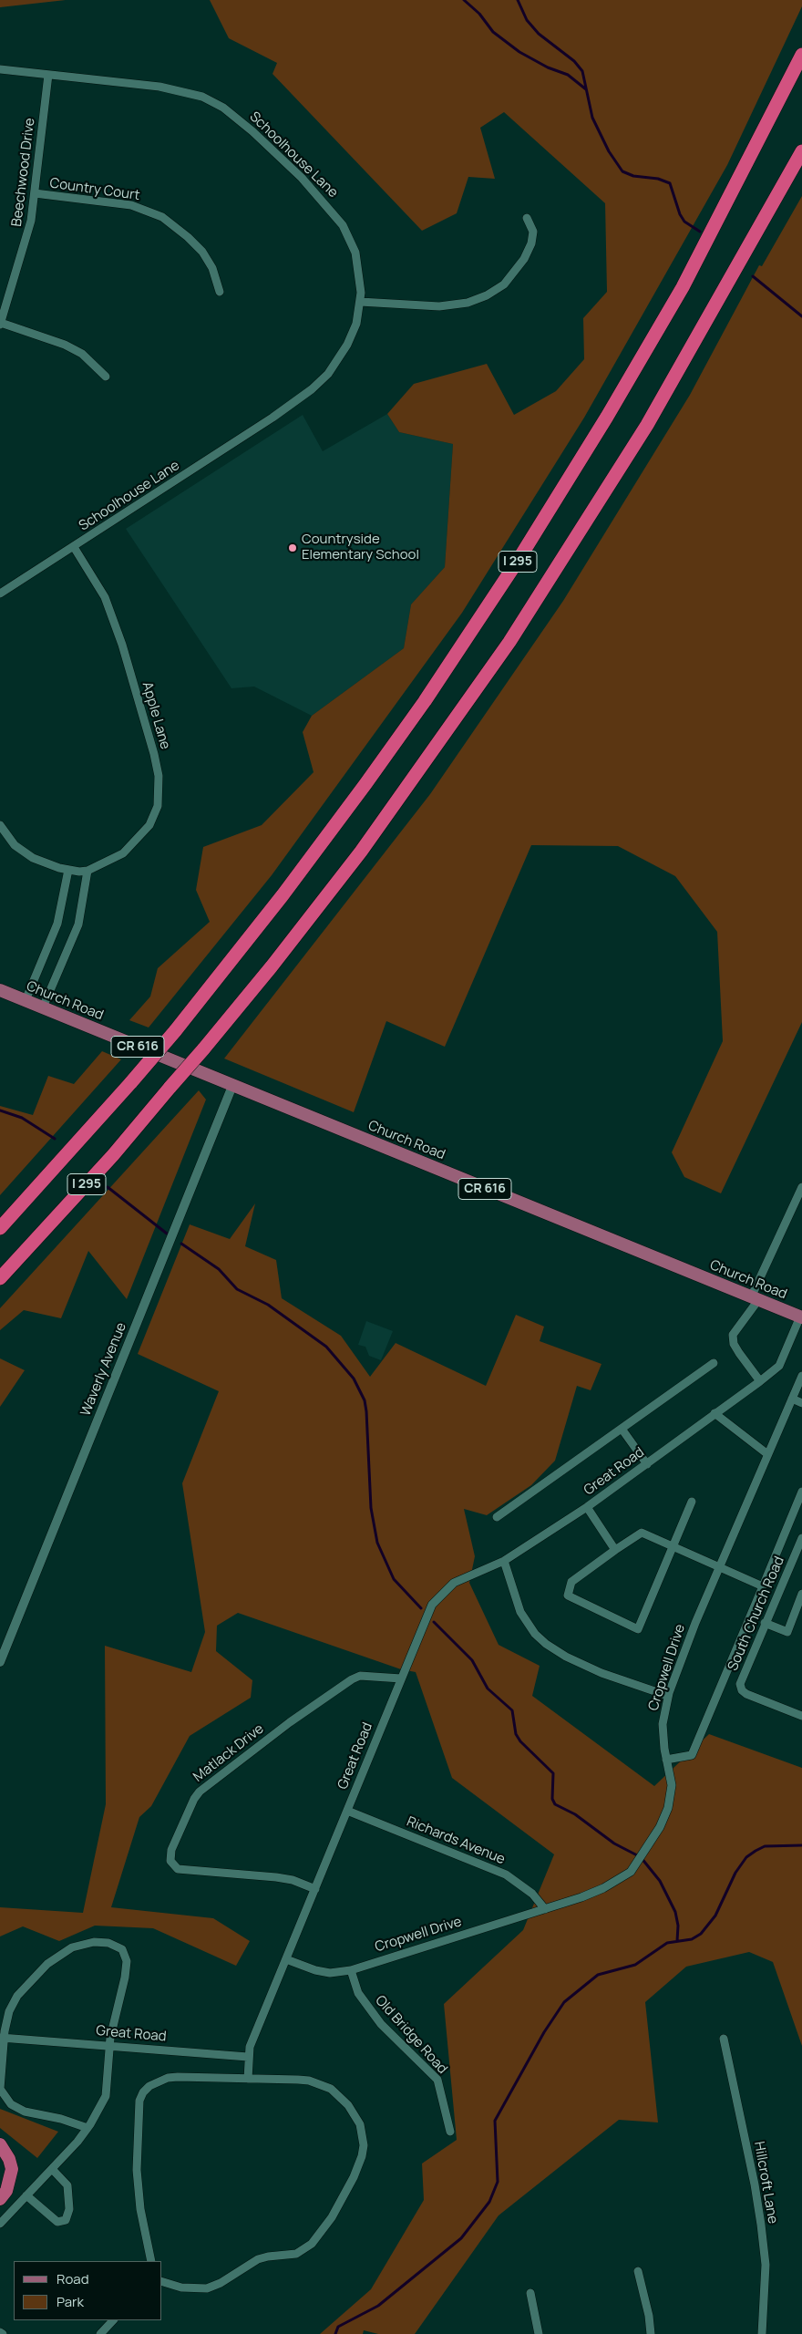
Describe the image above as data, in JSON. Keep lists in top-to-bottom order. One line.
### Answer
{"streets":{"highway":["I 295"],"main road":["Church Road","CR 616"],"street":["Schoolhouse Lane","Beechwood Drive","Country Court","Apple Lane","Waverly Avenue","Great Road","South Church Road","Cropwell Drive","Matlack Drive","Richards Avenue","Old Bridge Road","Hillcroft Lane"]},"crossings":[["Schoolhouse Lane","Beechwood Drive"],["Schoolhouse Lane","Apple Lane"],["Beechwood Drive","Country Court"],["Church Road","Waverly Avenue"],["Church Road","Great Road"],["Great Road","Matlack Drive"],["Great Road","Richards Avenue"],["Cropwell Drive","Richards Avenue"],["Cropwell Drive","Old Bridge Road"]],"places":["Countryside Elementary School"],"legend":["Road","Park"]}
